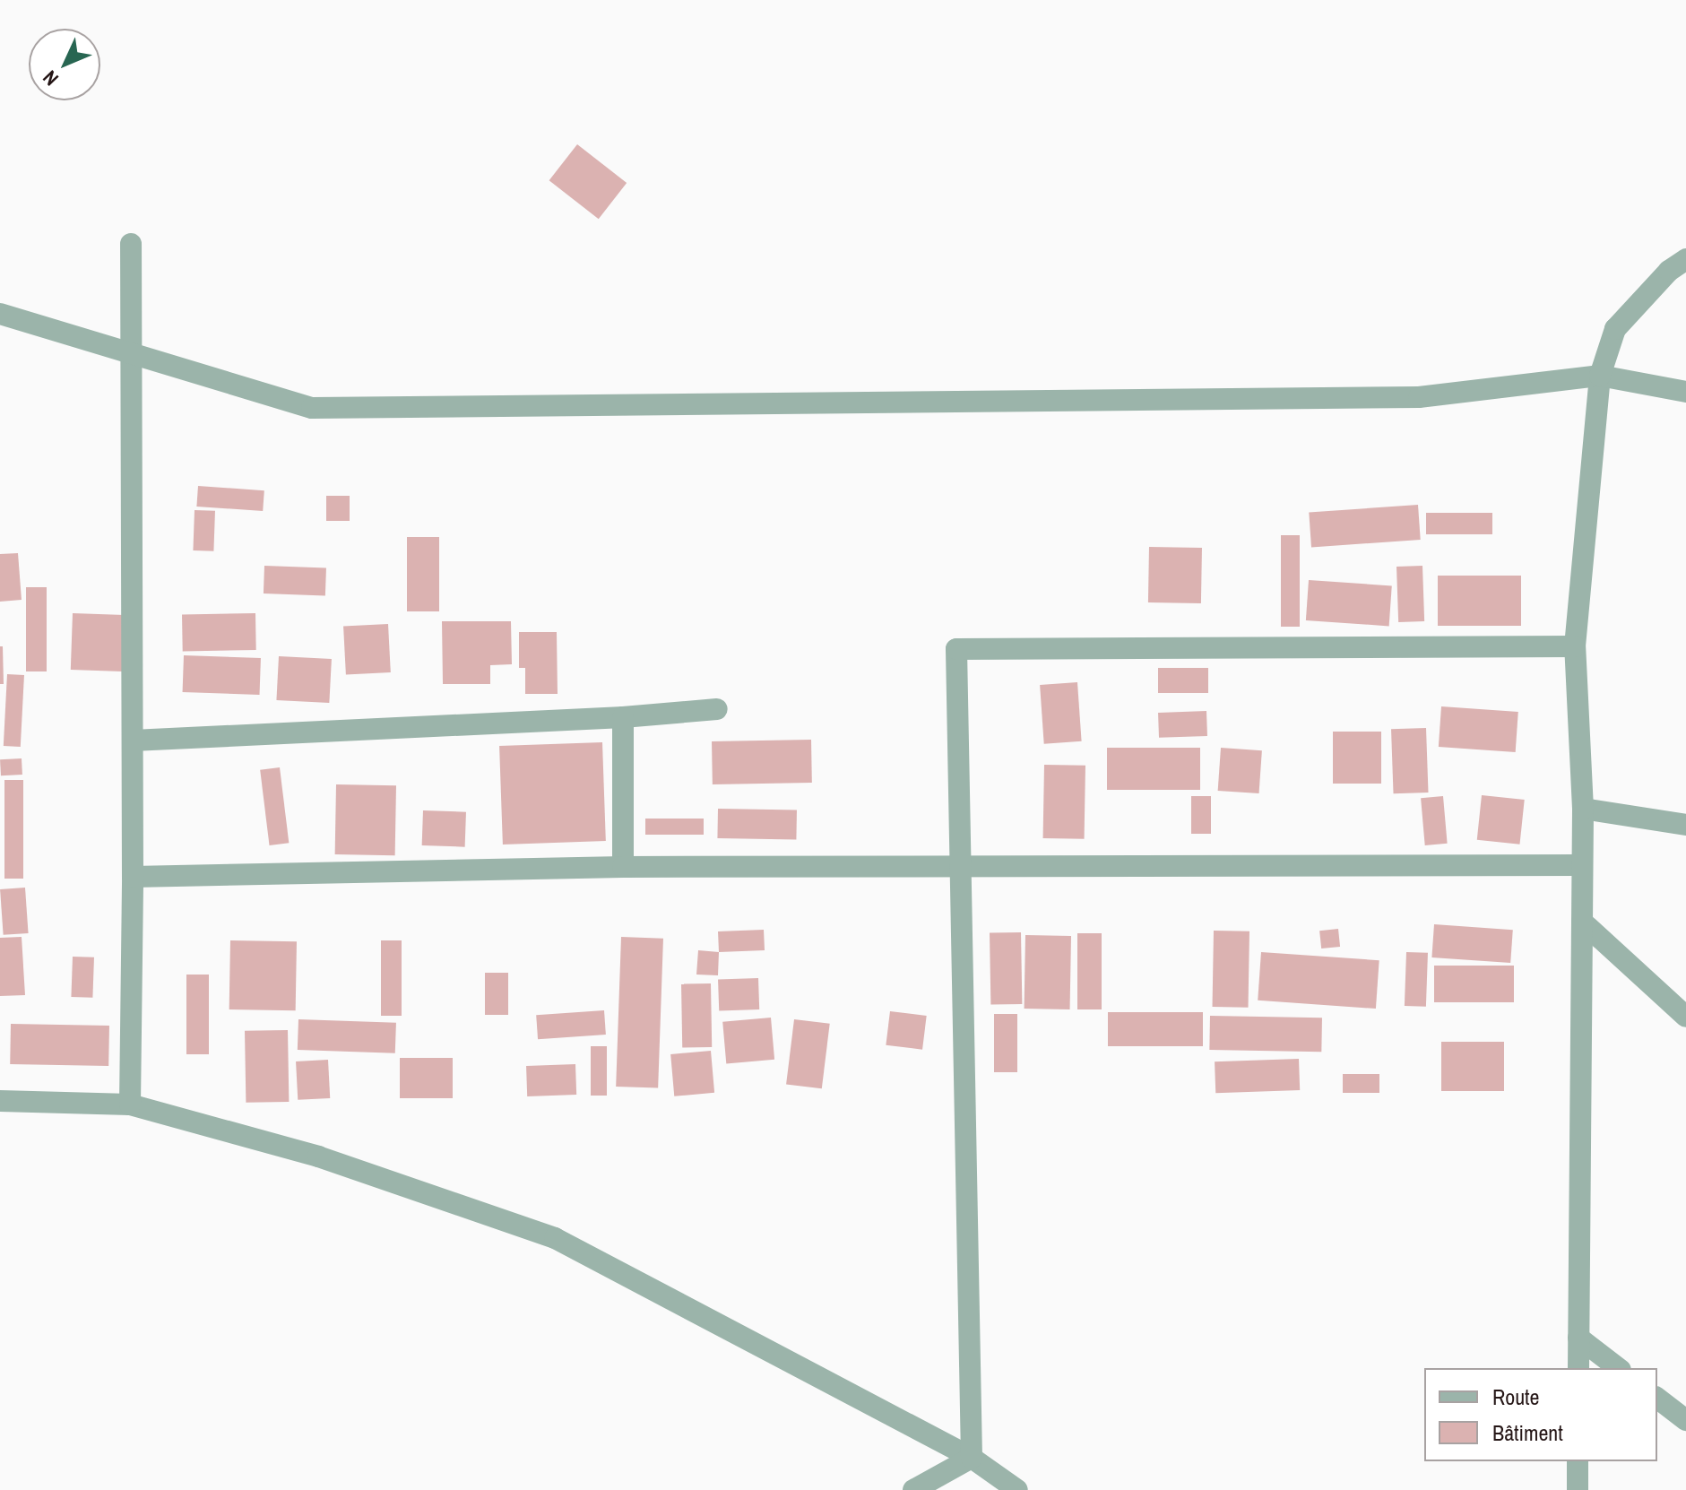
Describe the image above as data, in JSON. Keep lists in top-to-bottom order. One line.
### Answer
{"legend":["Route","Bâtiment"],"north":"bottom left"}
